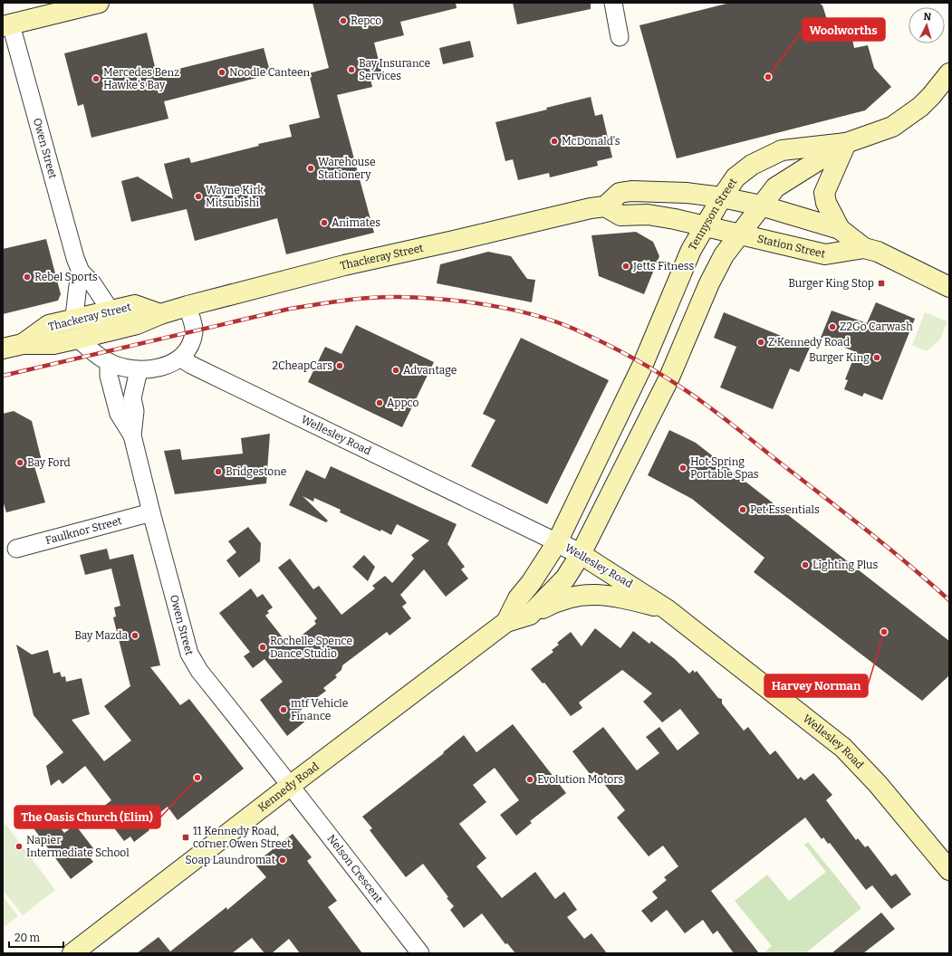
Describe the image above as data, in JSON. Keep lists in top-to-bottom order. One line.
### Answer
{"streets":{"main road":["Tennyson Street","Station Street","Thackeray Street","Wellesley Road","Kennedy Road"],"street":["Owen Street","Faulknor Street","Nelson Crescent"]},"crossings":[["Owen Street","Thackeray Street"],["Owen Street","Faulknor Street"],["Owen Street","Kennedy Road"],["Owen Street","Nelson Crescent"],["Tennyson Street","Station Street"],["Tennyson Street","Wellesley Road"],["Tennyson Street","Kennedy Road"],["Wellesley Road","Kennedy Road"],["Kennedy Road","Nelson Crescent"]],"places":{"other":["Repco","Bay Insurance Services","Noodle Canteen","Woolworths","Mercedes Benz Hawke's Bay","McDonald's","Warehouse Stationery","Wayne Kirk Mitsubishi","Animates","Jetts Fitness","Rebel Sports","Z2Go Carwash","Z Kennedy Road","Burger King","2CheapCars","Advantage","Appco","Bay Ford","Hot Spring Portable Spas","Bridgestone","Pet Essentials","Lighting Plus","Harvey Norman","Bay Mazda","Rochelle Spence Dance Studio","mtf Vehicle Finance","The Oasis Church (Elim)","Evolution Motors","Napier Intermediate School","Soap Laundromat"],"transit":["Burger King Stop","11 Kennedy Road, corner Owen Street"]},"scale_bar":"20 m","north":"top"}
